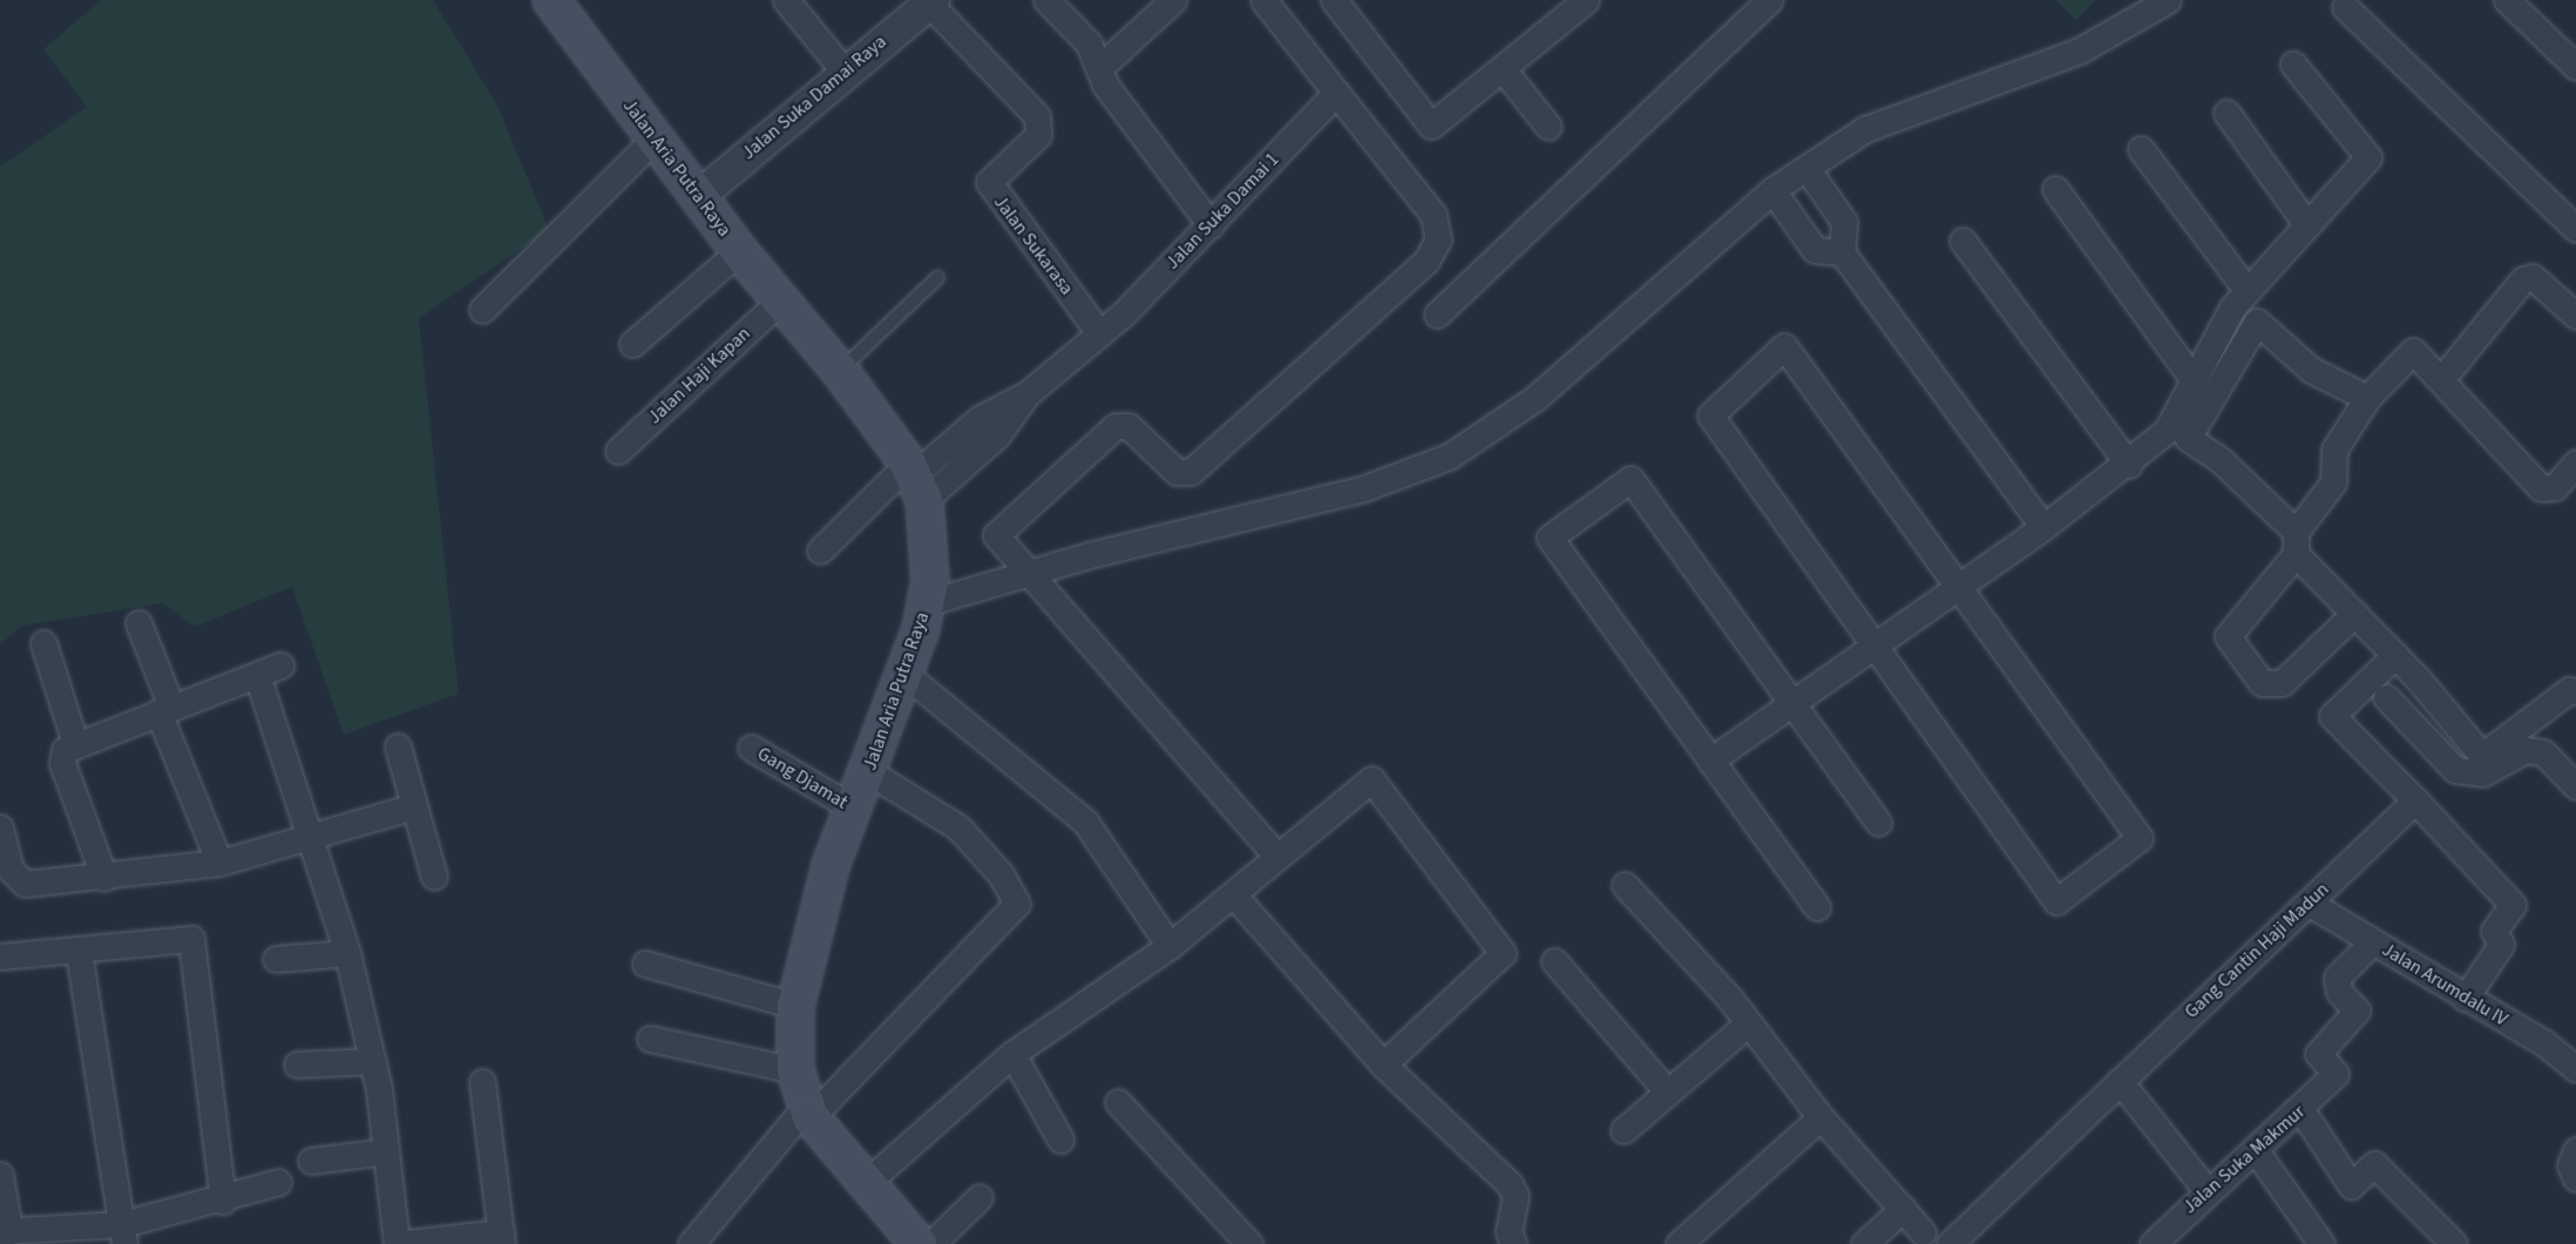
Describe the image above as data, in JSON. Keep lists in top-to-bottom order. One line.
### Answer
{"streets":{"main road":["Jalan Aria Putra Raya"],"street":["Jalan Suka Damai Raya","Jalan Suka Damai 1","Jalan Sukarasa","Jalan Haji Kapan","Gang Djamat","Gang Cantin Haji Madun","Jalan Arumdalu IV","Jalan Suka Makmur"]},"crossings":[["Jalan Suka Damai Raya","Jalan Aria Putra Raya"],["Jalan Suka Damai Raya","Jalan Sukarasa"],["Jalan Aria Putra Raya","Jalan Suka Damai 1"],["Jalan Aria Putra Raya","Jalan Haji Kapan"],["Jalan Aria Putra Raya","Gang Djamat"],["Jalan Suka Damai 1","Jalan Sukarasa"],["Gang Cantin Haji Madun","Jalan Arumdalu IV"],["Jalan Arumdalu IV","Jalan Suka Makmur"]]}
